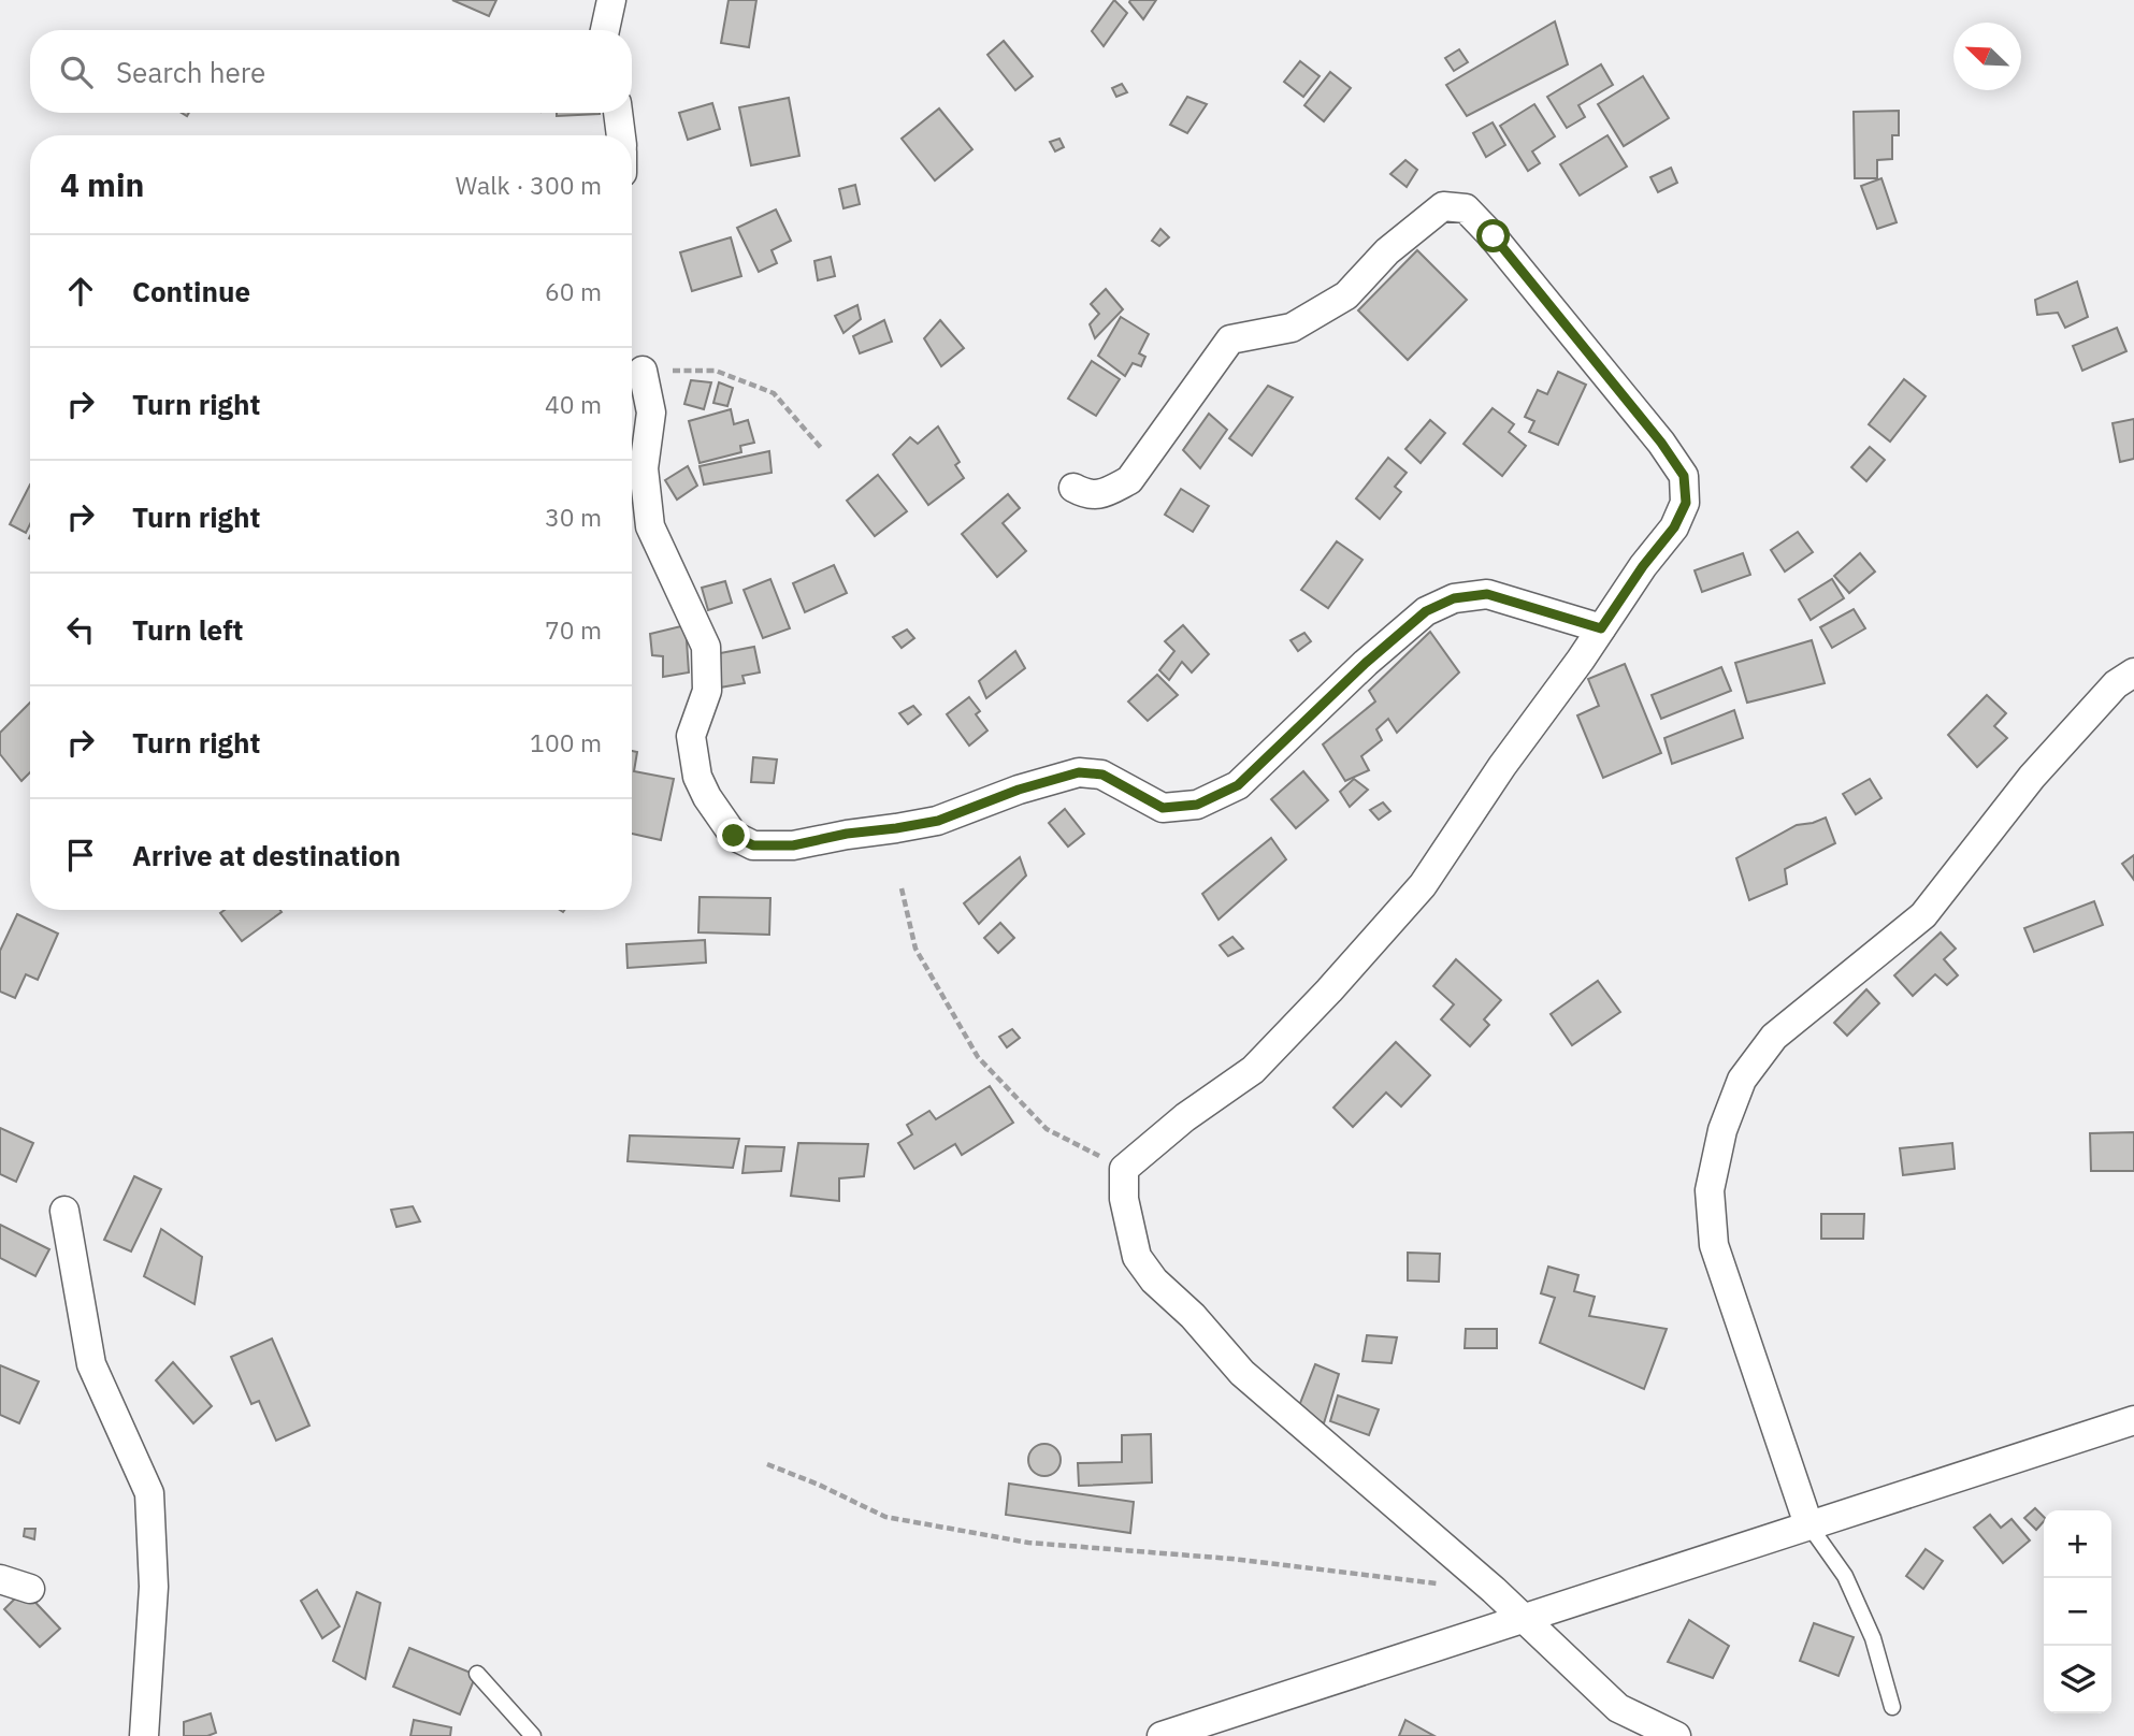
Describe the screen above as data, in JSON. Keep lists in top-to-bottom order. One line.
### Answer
{"north":"top left","page":{"search":"Search here","heading":["4 min","Walk · 300 m"],"list":[["Continue","60 m"],["Turn right","40 m"],["Turn right","30 m"],["Turn left","70 m"],["Turn right","100 m"],"Arrive at destination"],"map_buttons":["+","−"]}}
